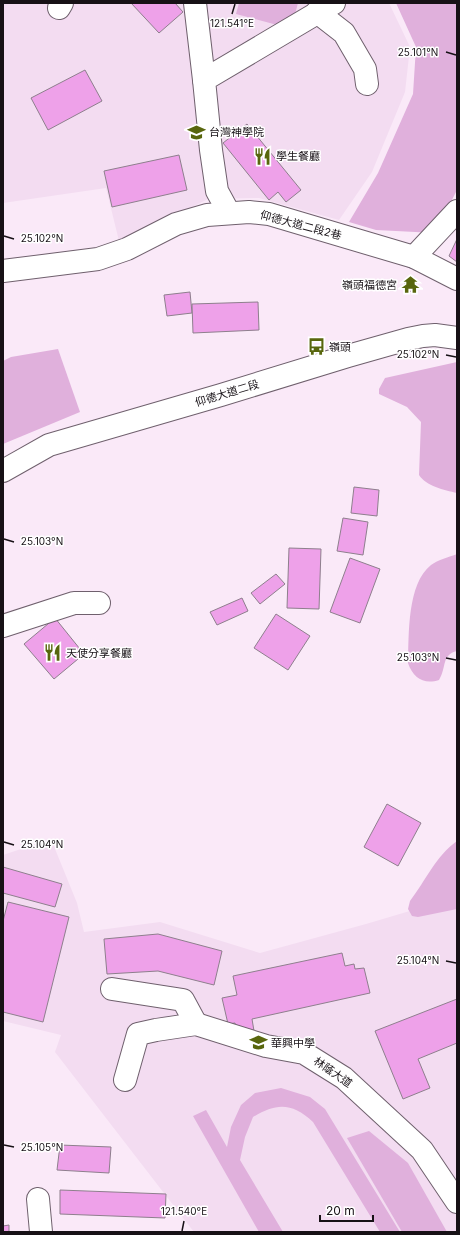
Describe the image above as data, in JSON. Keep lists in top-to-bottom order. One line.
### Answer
{"streets":{"street":["仰德大道二段2巷","仰德大道二段","林蔭大道"]},"places":{"school or university":["台灣神學院","華興中學"],"restaurant":["學生餐廳","天使分享餐廳"],"temple":["嶺頭福德宮"],"bus stop":["嶺頭"]},"scale_bar":"20 m","coordinates":["121.541°E","25.101°N","25.102°N","25.103°N","25.104°N","25.105°N","121.540°E"]}
